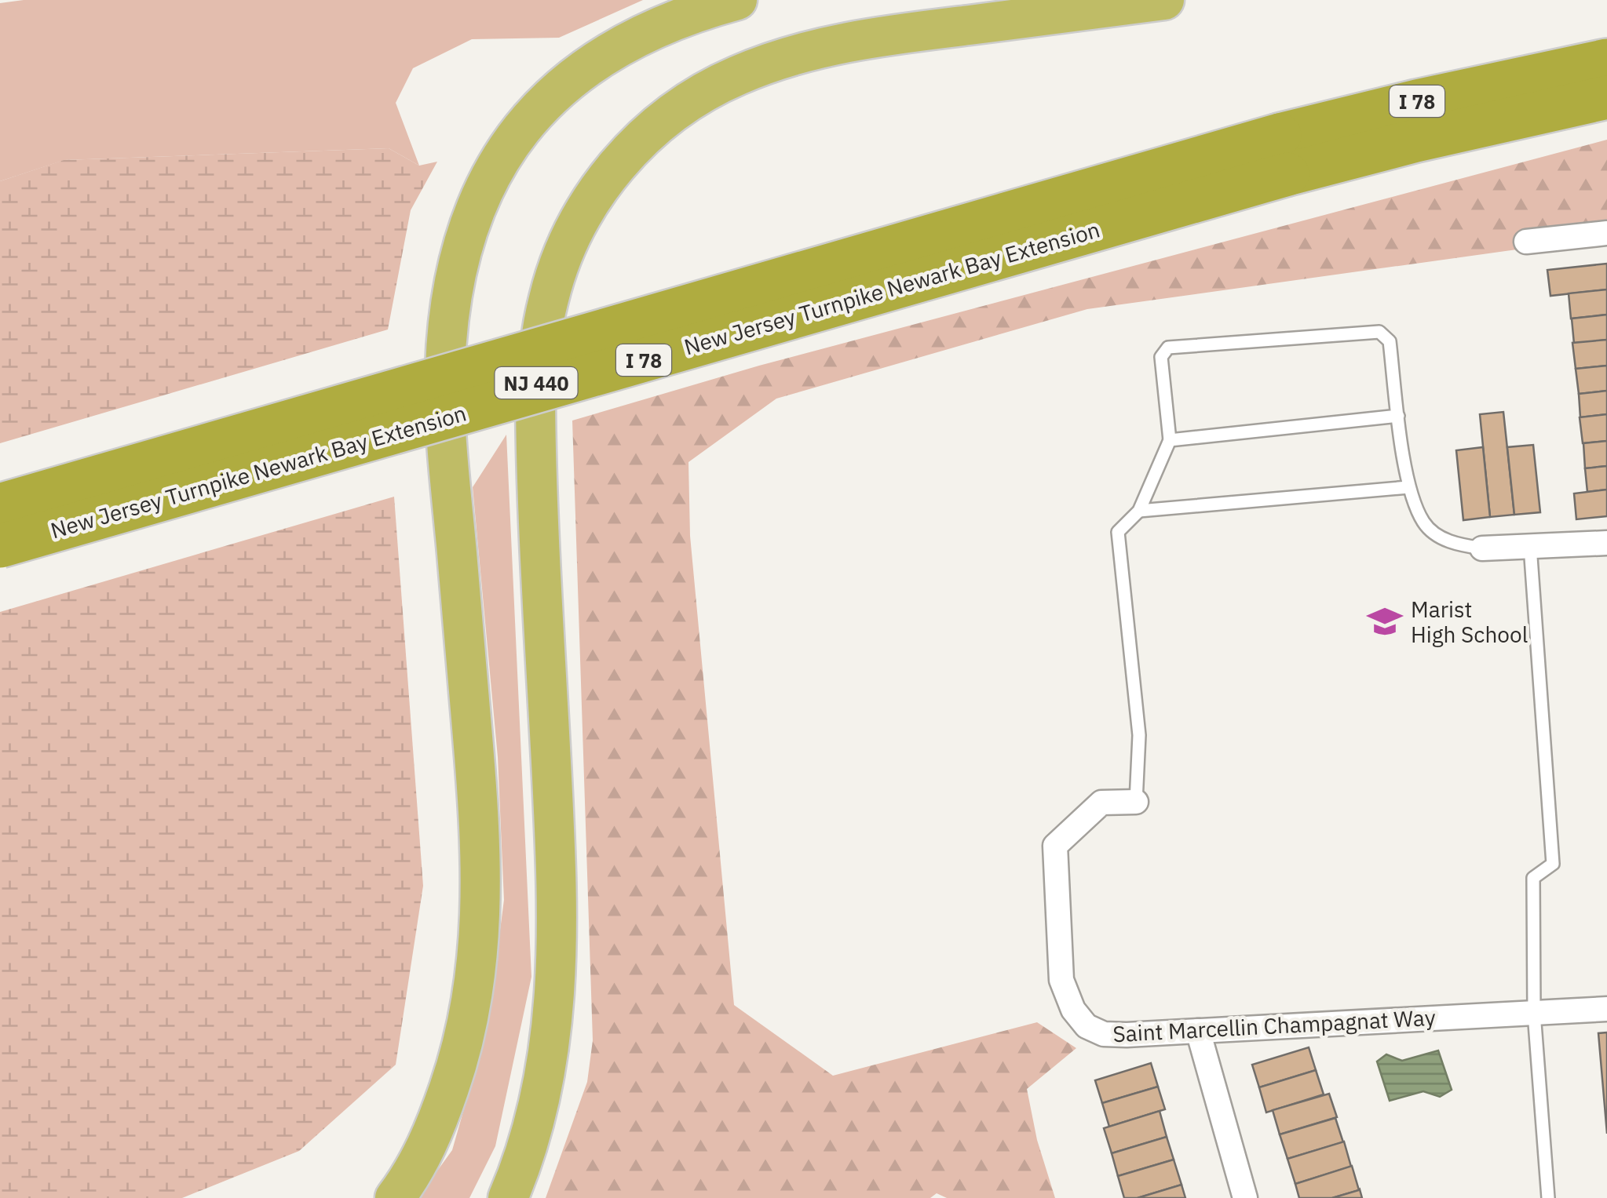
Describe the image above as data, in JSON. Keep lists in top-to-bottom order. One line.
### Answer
{"streets":{"highway":["I 78","New Jersey Turnpike Newark Bay Extension","NJ 440"],"street":["Saint Marcellin Champagnat Way"]},"places":{"school or university":["Marist High School"]}}
